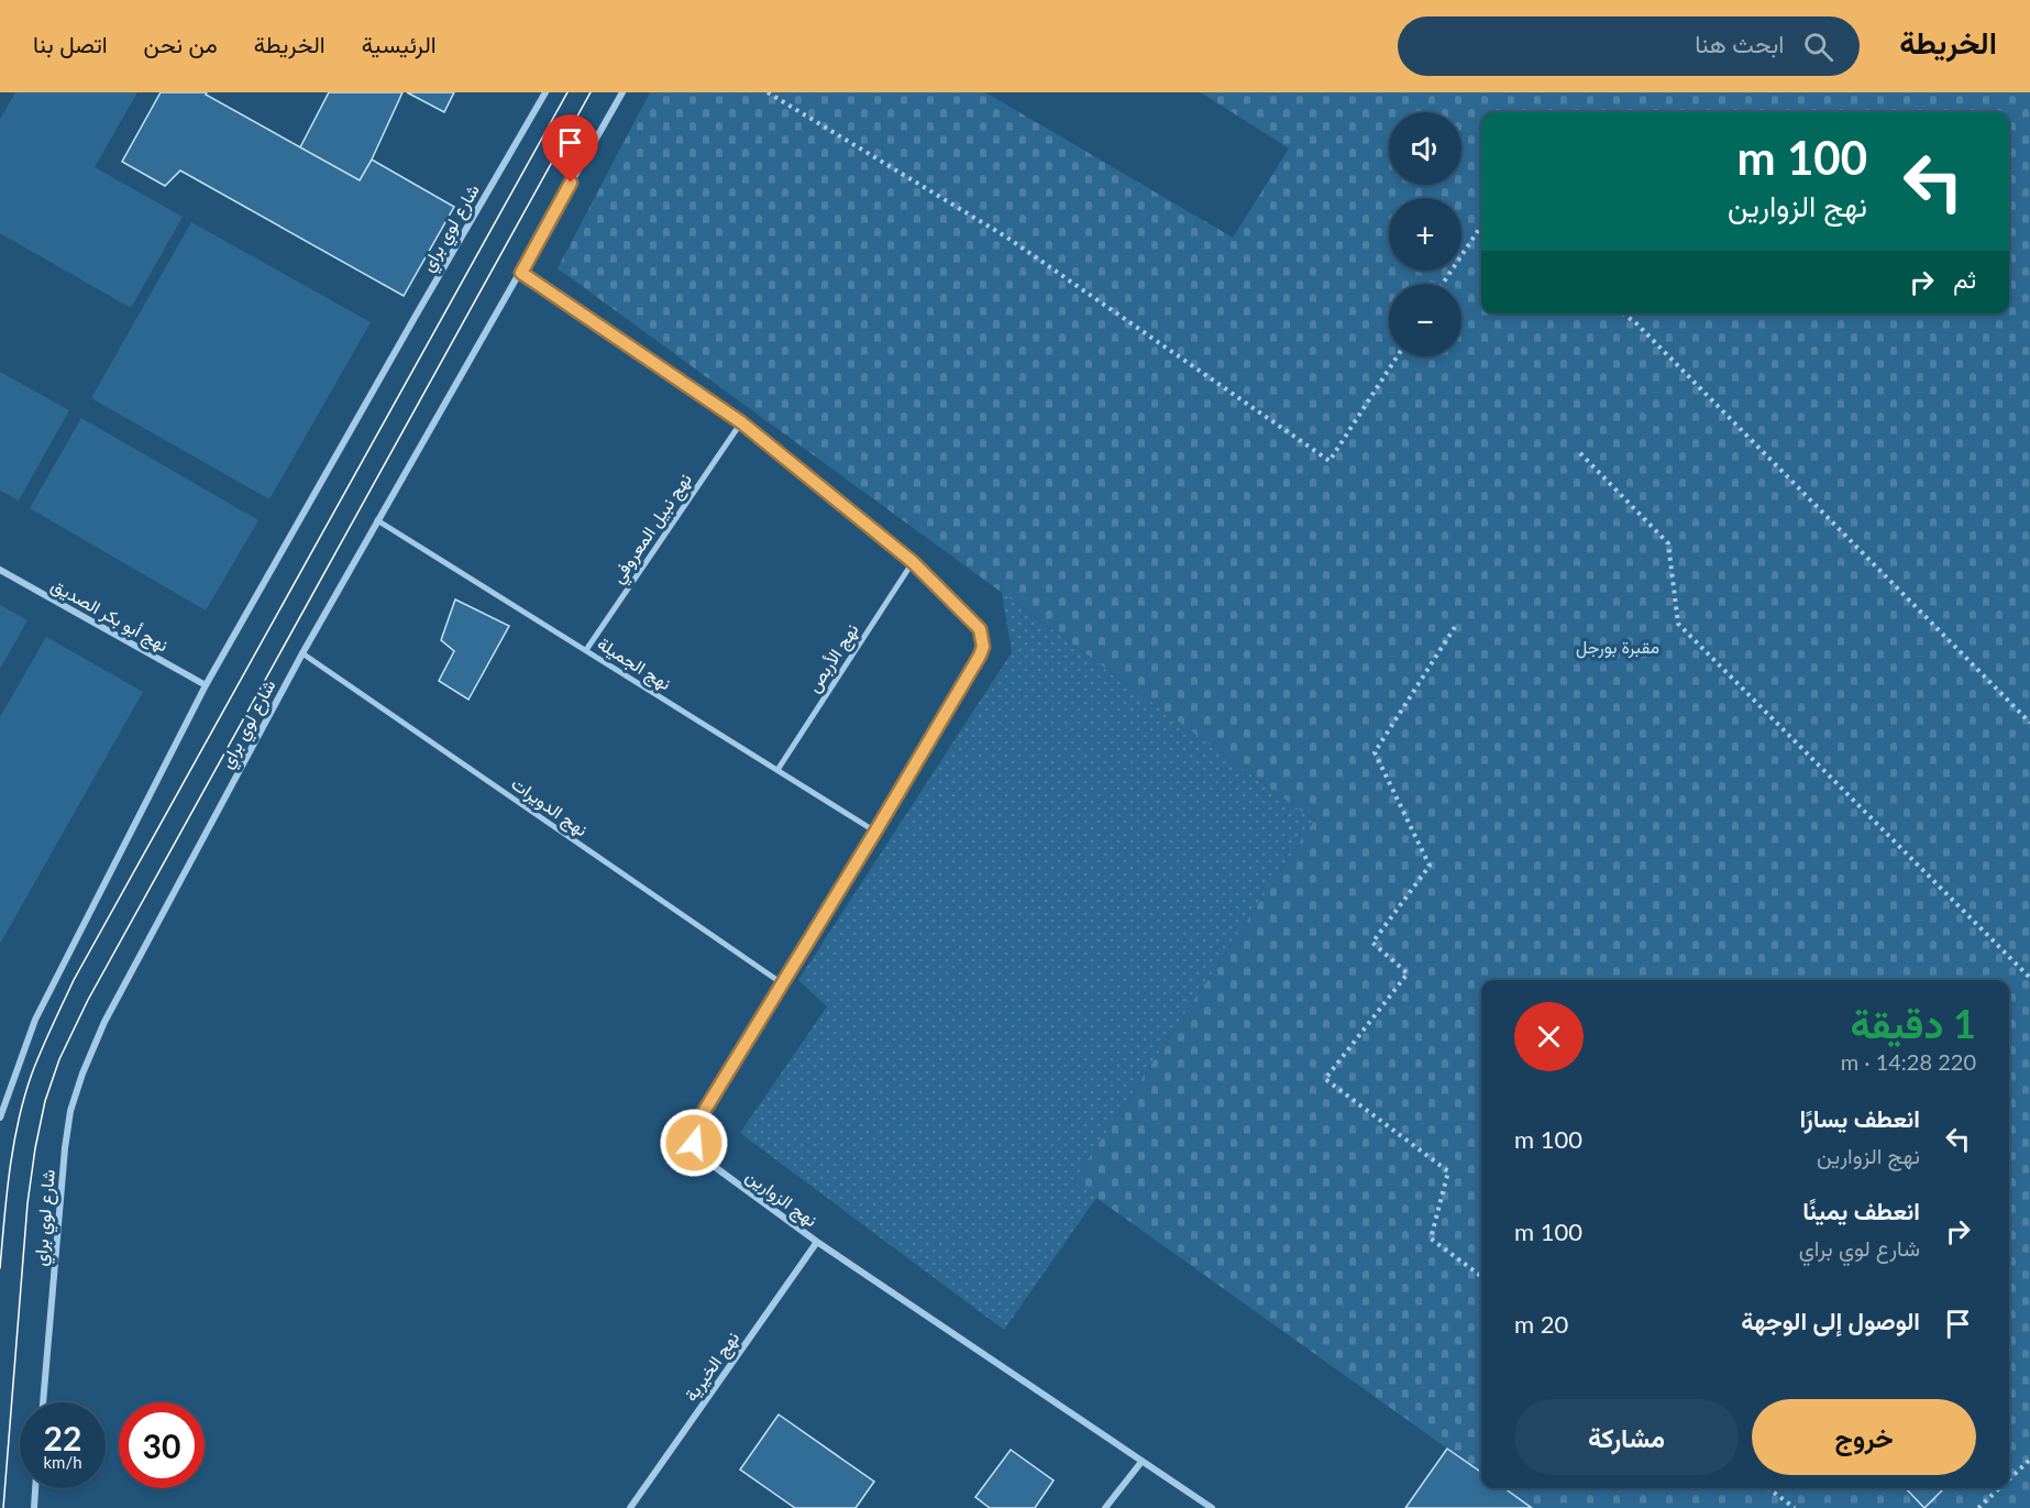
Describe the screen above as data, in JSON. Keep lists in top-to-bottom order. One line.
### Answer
{"streets":{"street":["شارع لوي براي","نهج نبيل المعروفي","نهج أبو بكر الصديق","نهج الأربص","نهج الجميلة","نهج الدويرات","نهج الزوارين","نهج الخيرية"]},"crossings":[["شارع لوي براي","نهج أبو بكر الصديق"],["شارع لوي براي","نهج الجميلة"],["شارع لوي براي","نهج الدويرات"],["شارع لوي براي","نهج الزوارين"],["نهج نبيل المعروفي","نهج الجميلة"],["نهج نبيل المعروفي","نهج الزوارين"],["نهج الأربص","نهج الجميلة"],["نهج الأربص","نهج الزوارين"],["نهج الجميلة","نهج الزوارين"],["نهج الدويرات","نهج الزوارين"],["نهج الزوارين","نهج الخيرية"]],"parks":["مقبرة بورجل"],"page":{"header":"الخريطة","search":"ابحث هنا","nav":["الرئيسية","الخريطة","من نحن","اتصل بنا"],"map_buttons":["+","−"],"turn":["100 m","نهج الزوارين"],"then":"ثم","heading":["1 دقيقة","220 m · 14:28"],"list":[{"name":"انعطف يسارًا","note":"نهج الزوارين","value":"100 m"},{"name":"انعطف يمينًا","note":"شارع لوي براي","value":"100 m"},{"name":"الوصول إلى الوجهة","value":"20 m"}],"buttons":["خروج","مشاركة"],"speed":"22 km/h","limit":"30"}}
